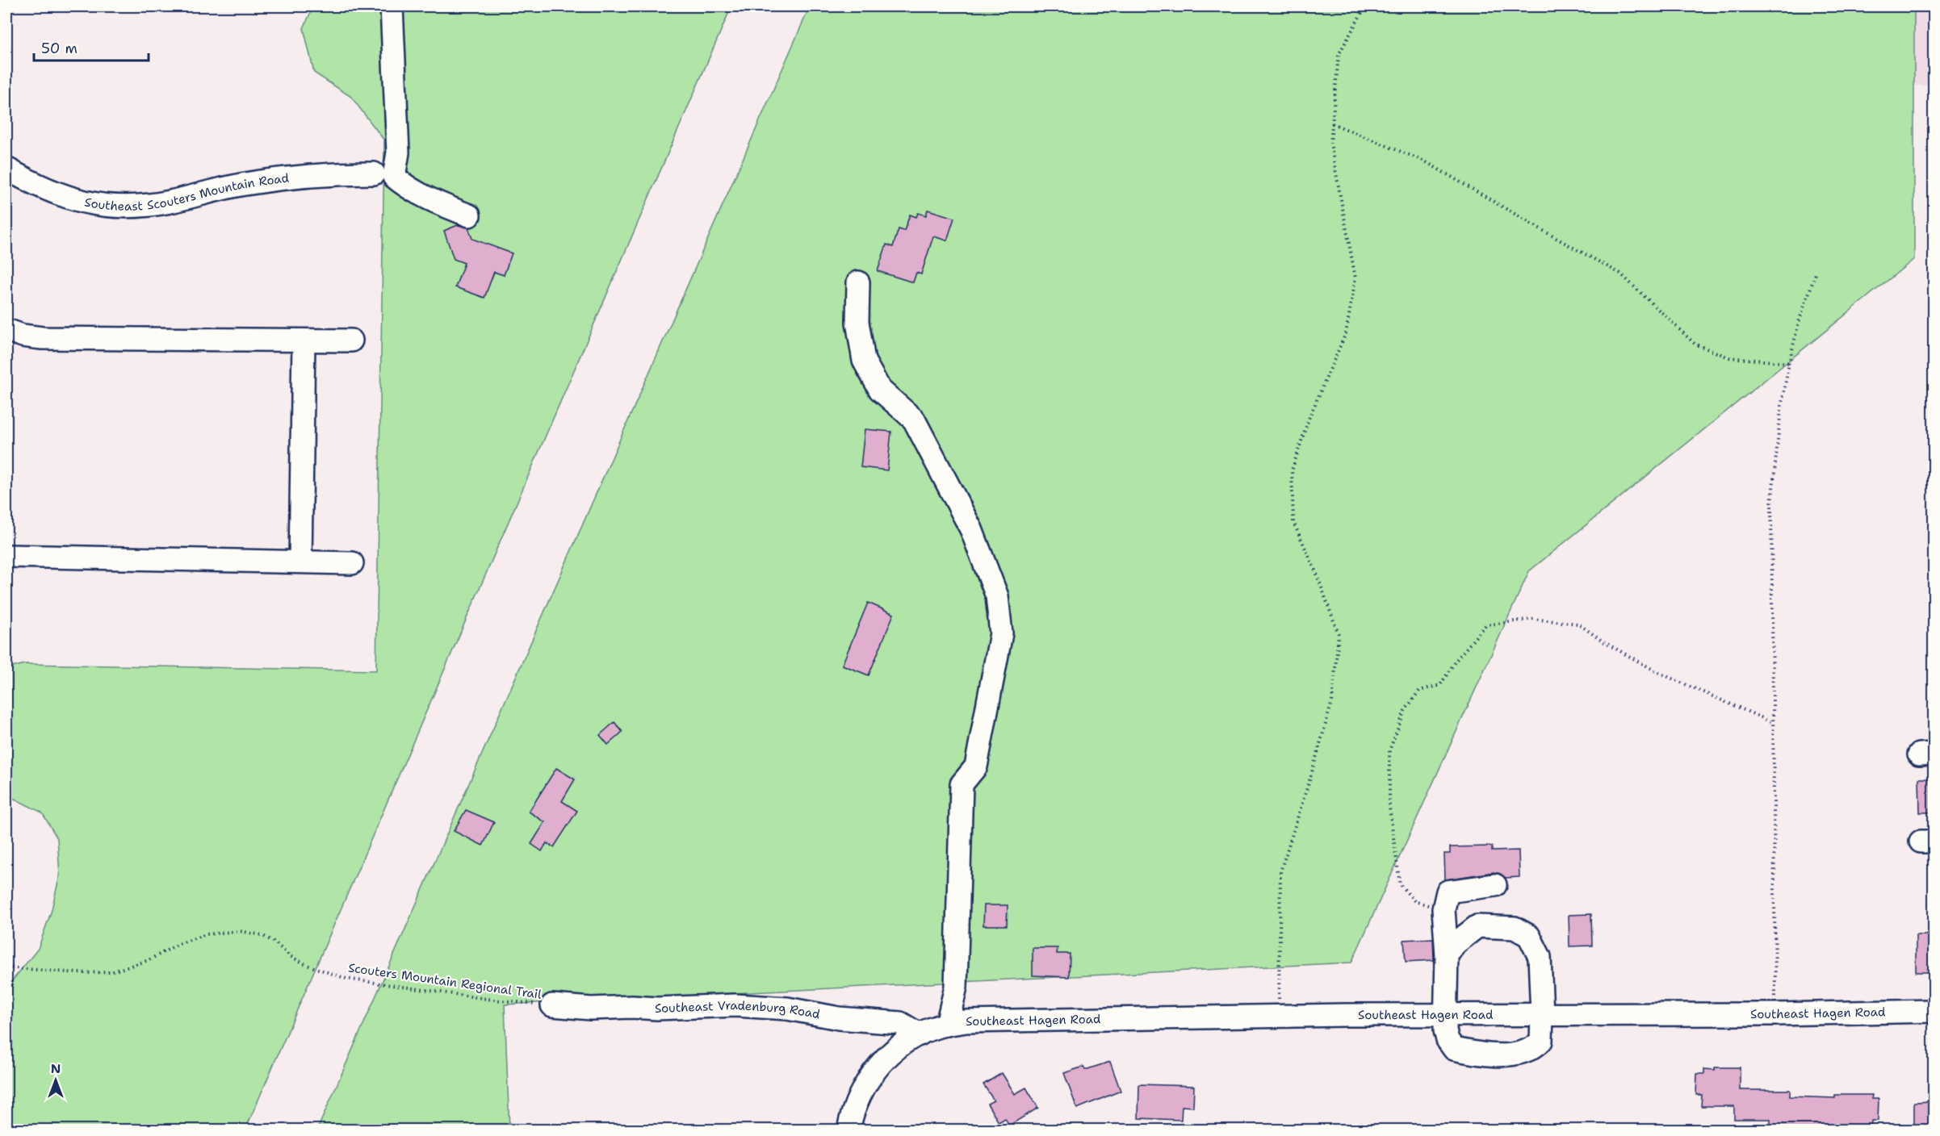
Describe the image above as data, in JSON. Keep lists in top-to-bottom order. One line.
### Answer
{"streets":{"street":["Southeast Scouters Mountain Road","Southeast Vradenburg Road","Southeast Hagen Road"],"path":["Scouters Mountain Regional Trail"]},"crossings":[["Scouters Mountain Regional Trail","Southeast Vradenburg Road"],["Southeast Vradenburg Road","Southeast Hagen Road"]],"scale_bar":"50 m","north":"top"}
